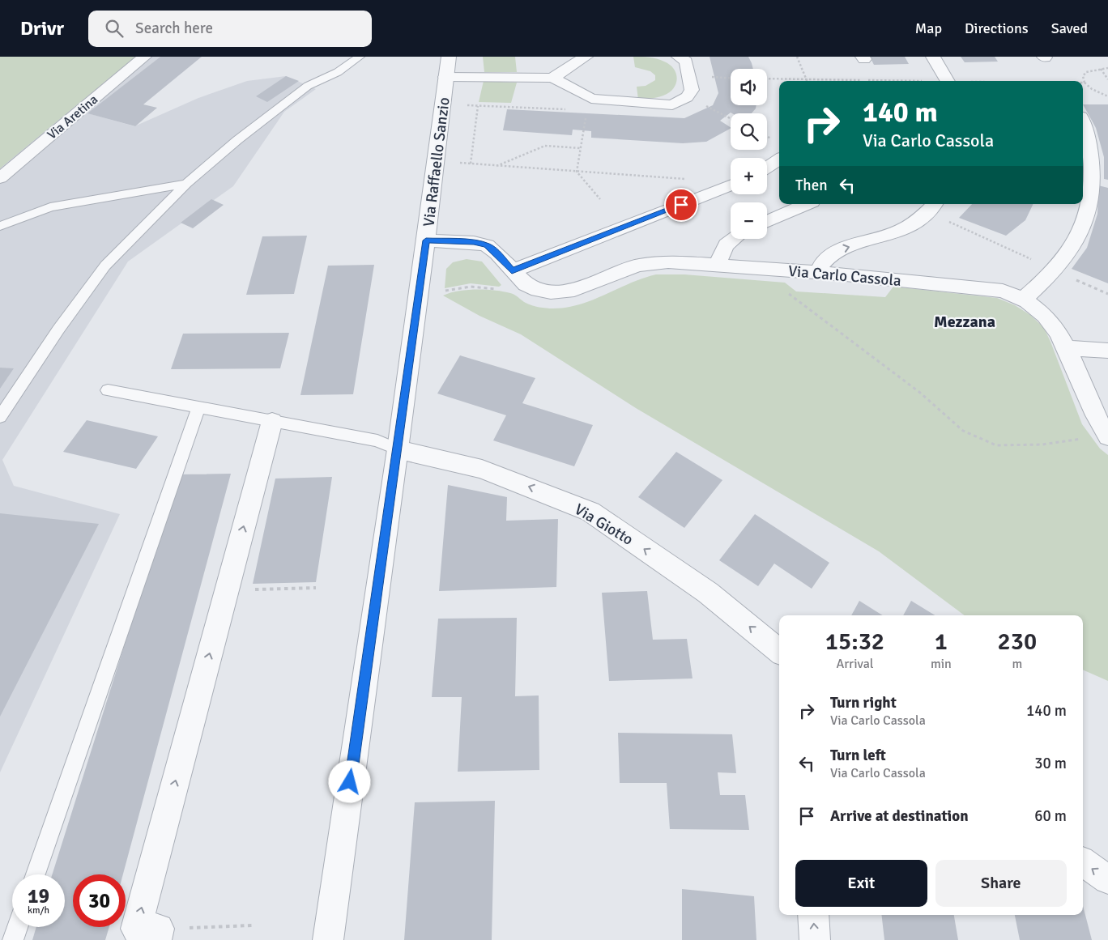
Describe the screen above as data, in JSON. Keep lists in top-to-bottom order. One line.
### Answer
{"streets":{"street":["Via Aretina","Via Raffaello Sanzio","Via Carlo Cassola","Via Giotto"]},"crossings":[["Via Raffaello Sanzio","Via Carlo Cassola"],["Via Raffaello Sanzio","Via Giotto"]],"one_way":["Via Giotto"],"districts":["Mezzana"],"page":{"header":"Drivr","search":"Search here","nav":["Map","Directions","Saved"],"map_buttons":["+","−"],"turn":["140 m","Via Carlo Cassola"],"then":"Then","eta":["15:32","Arrival","1","min","230","m"],"list":[{"name":"Turn right","note":"Via Carlo Cassola","value":"140 m"},{"name":"Turn left","note":"Via Carlo Cassola","value":"30 m"},{"name":"Arrive at destination","value":"60 m"}],"buttons":["Exit","Share"],"speed":"19 km/h","limit":"30"}}
